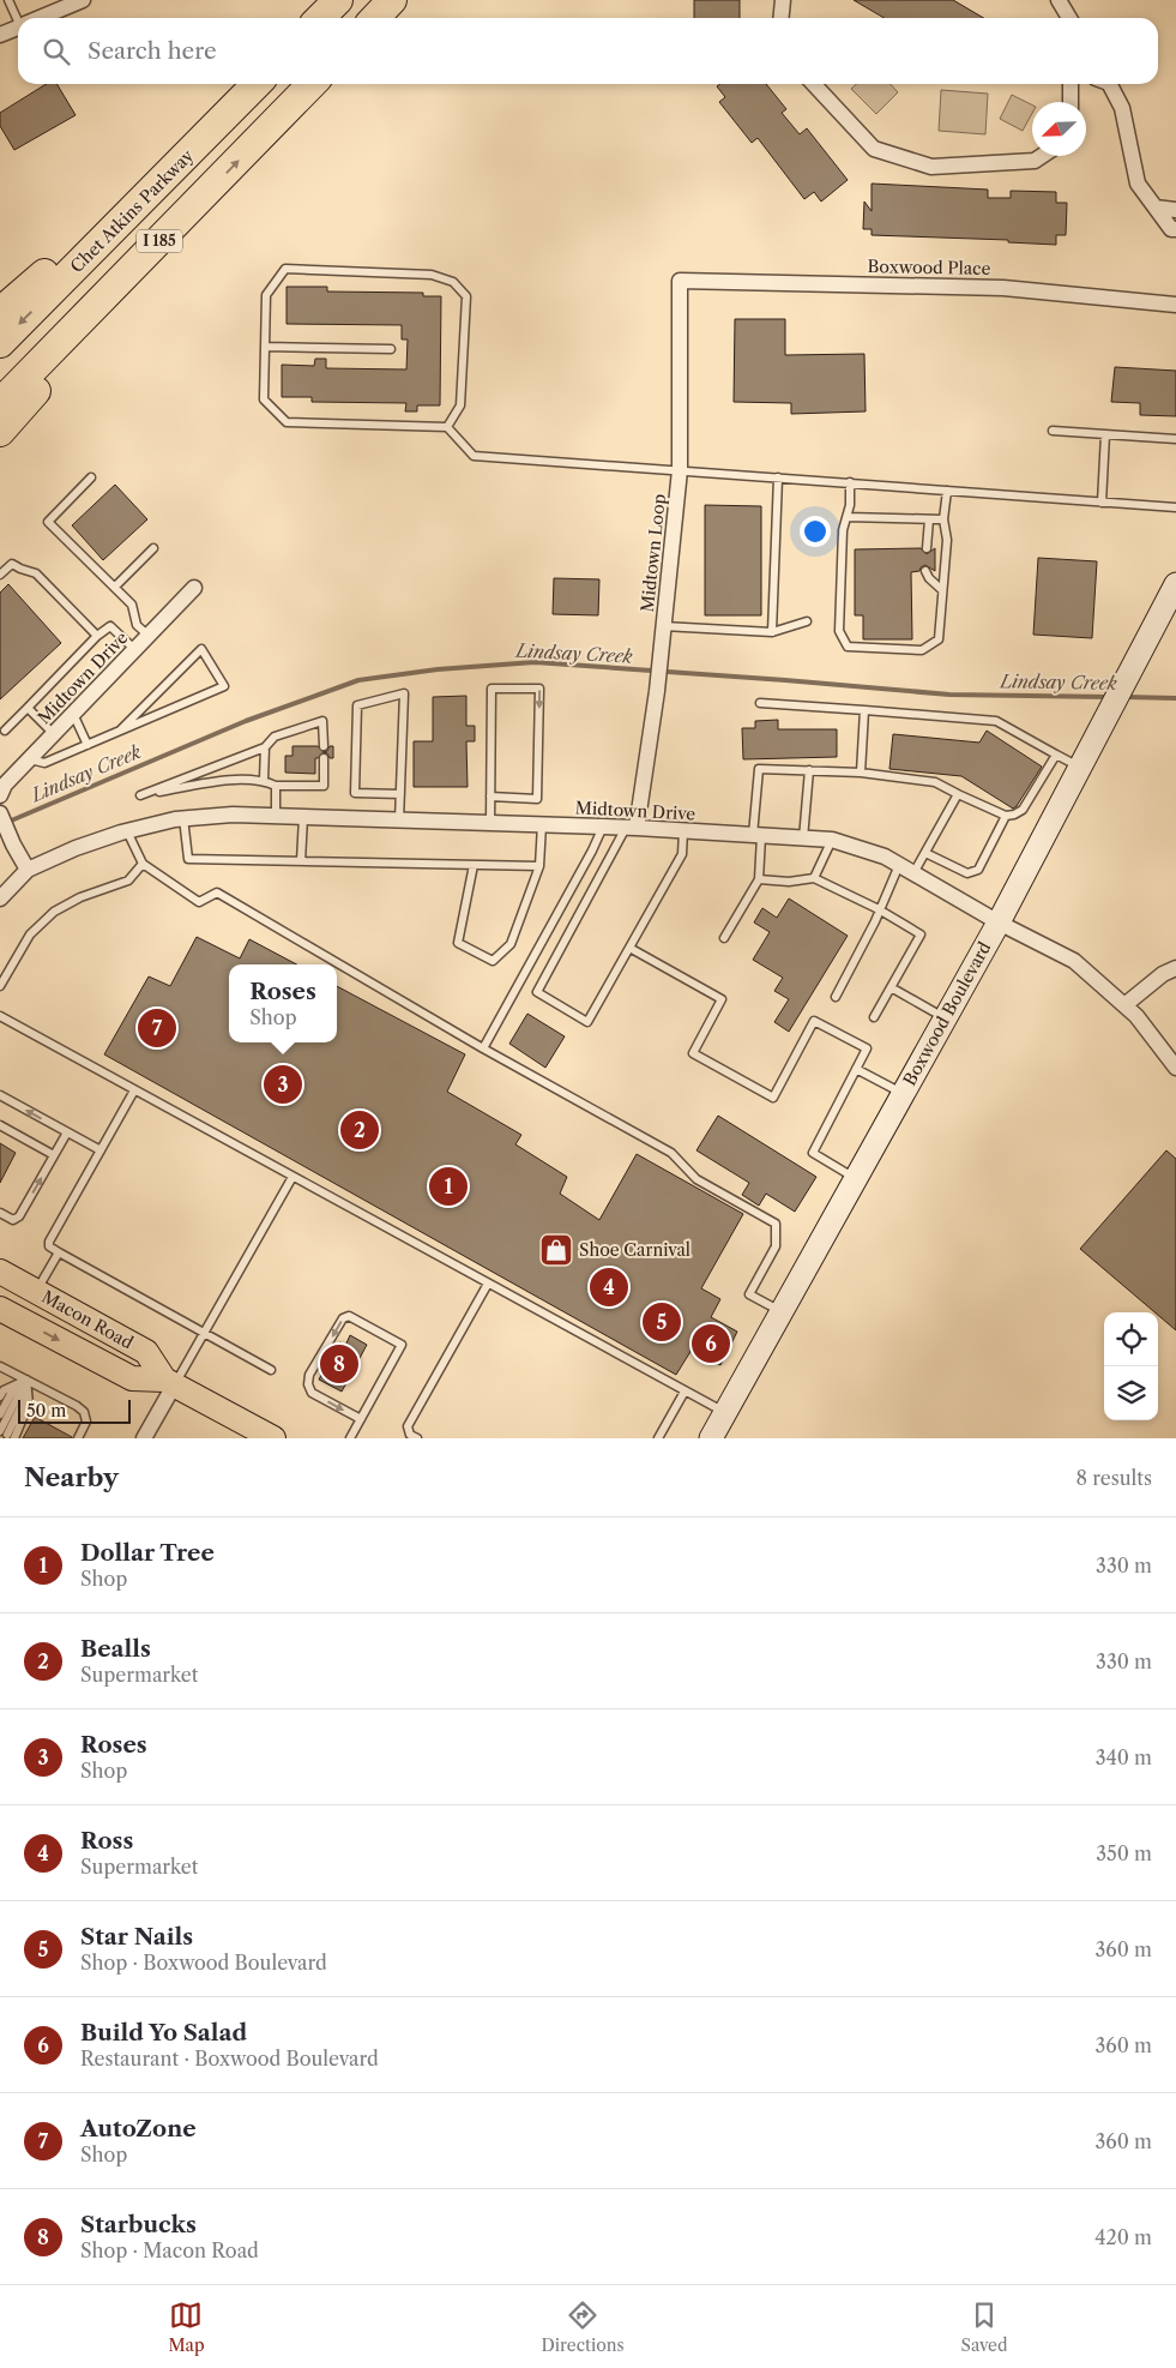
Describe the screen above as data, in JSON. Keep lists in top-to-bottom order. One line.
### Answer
{"streets":{"highway":["Chet Atkins Parkway","I 185"],"main road":["Macon Road"],"street":["Boxwood Place","Midtown Loop","Midtown Drive","Boxwood Boulevard"]},"crossings":[["Boxwood Place","Midtown Loop"],["Midtown Loop","Midtown Drive"],["Midtown Drive","Boxwood Boulevard"]],"water":["Lindsay Creek"],"places":{"shop":["Shoe Carnival"]},"scale_bar":"50 m","north":"bottom left","page":{"search":"Search here","popup":["Roses","Shop"],"pins":["7","3","2","1","4","5","6","8"],"scale":"50 m","heading":["Nearby","8 results"],"list":[{"mark":"1","name":"Dollar Tree","note":"Shop","value":"330 m"},{"mark":"2","name":"Bealls","note":"Supermarket","value":"330 m"},{"mark":"3","name":"Roses","note":"Shop","value":"340 m"},{"mark":"4","name":"Ross","note":"Supermarket","value":"350 m"},{"mark":"5","name":"Star Nails","note":"Shop · Boxwood Boulevard","value":"360 m"},{"mark":"6","name":"Build Yo Salad","note":"Restaurant · Boxwood Boulevard","value":"360 m"},{"mark":"7","name":"AutoZone","note":"Shop","value":"360 m"},{"mark":"8","name":"Starbucks","note":"Shop · Macon Road","value":"420 m"}],"nav":["Map","Directions","Saved"]}}
